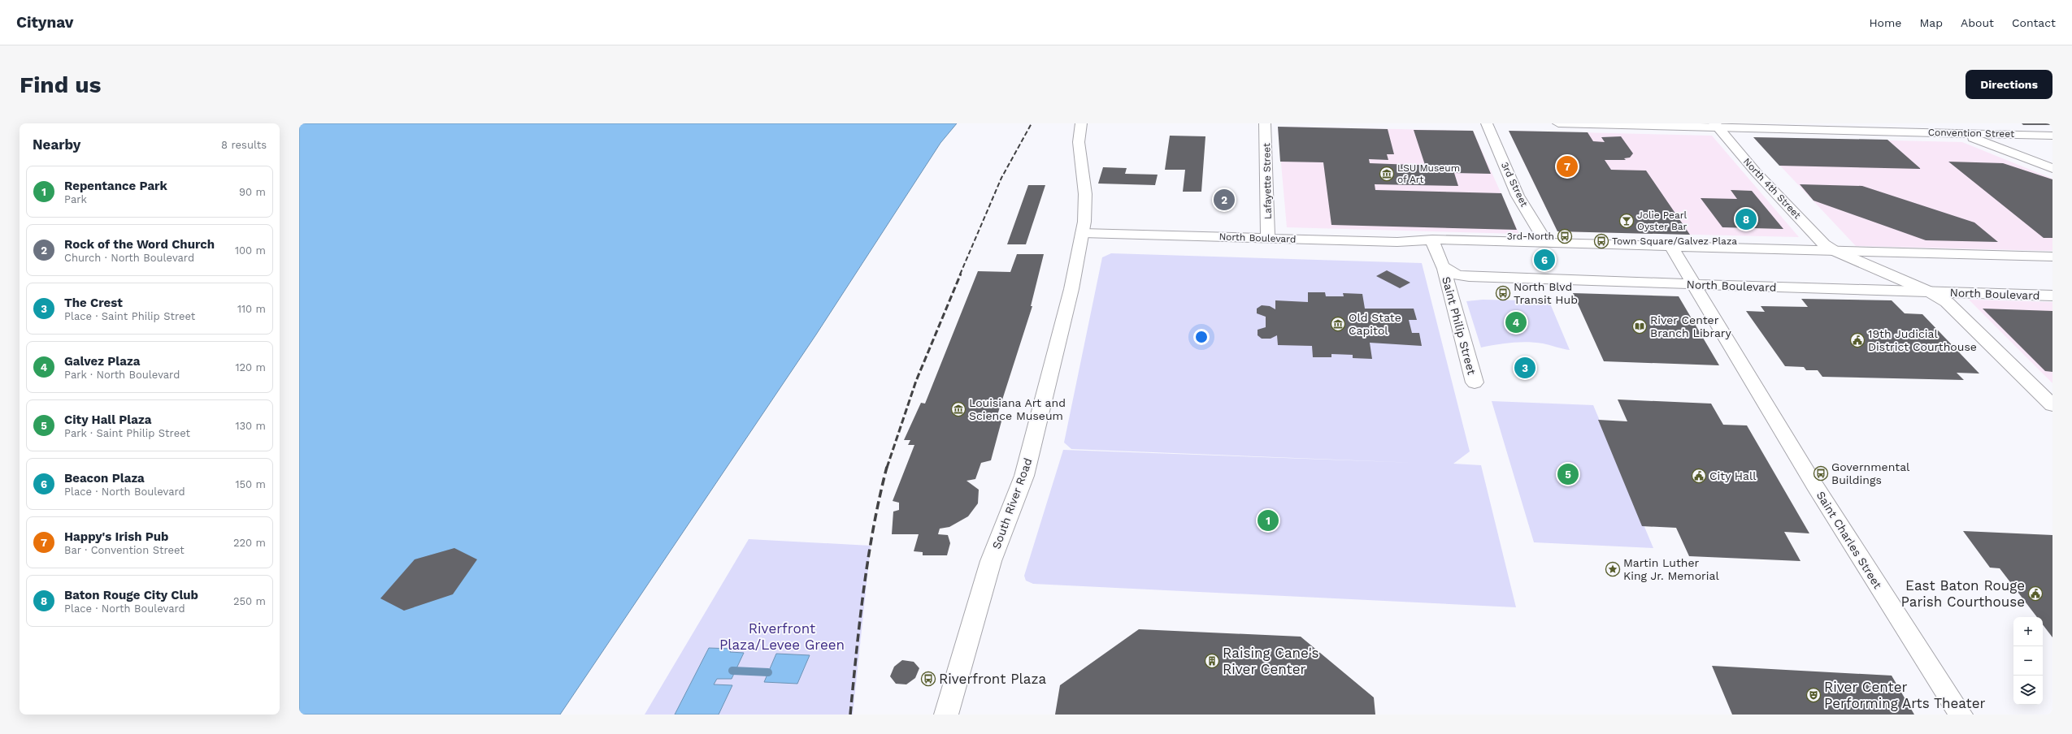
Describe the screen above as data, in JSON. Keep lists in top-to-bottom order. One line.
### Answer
{"streets":{"street":["Convention Street","Lafayette Street","3rd Street","North 4th Street","North Boulevard","Saint Philip Street","South River Road","Saint Charles Street"]},"crossings":[["Convention Street","North 4th Street"],["Lafayette Street","North Boulevard"],["3rd Street","North Boulevard"],["North 4th Street","North Boulevard"],["North Boulevard","Saint Philip Street"],["North Boulevard","South River Road"],["North Boulevard","Saint Charles Street"]],"parks":["Riverfront Plaza/Levee Green"],"places":{"museum":["LSU Museum of Art","Old State Capitol","Louisiana Art and Science Museum"],"bar":["Jolie Pearl Oyster Bar"],"bus stop":["3rd-North","Town Square/Galvez Plaza","North Blvd Transit Hub","Governmental Buildings","Riverfront Plaza"],"library":["River Center Branch Library"],"public building":["19th Judicial District Courthouse","City Hall","East Baton Rouge Parish Courthouse"],"place":["Martin Luther King Jr. Memorial"],"building":["Raising Cane's River Center"],"theatre":["River Center Performing Arts Theater"]},"page":{"header":"Citynav","nav":["Home","Map","About","Contact"],"buttons":"Directions","title":"Find us","heading":["Nearby","8 results"],"pins":["7","2","8","6","4","3","5","1"],"list":[{"mark":"1","name":"Repentance Park","note":"Park","value":"90 m"},{"mark":"2","name":"Rock of the Word Church","note":"Church · North Boulevard","value":"100 m"},{"mark":"3","name":"The Crest","note":"Place · Saint Philip Street","value":"110 m"},{"mark":"4","name":"Galvez Plaza","note":"Park · North Boulevard","value":"120 m"},{"mark":"5","name":"City Hall Plaza","note":"Park · Saint Philip Street","value":"130 m"},{"mark":"6","name":"Beacon Plaza","note":"Place · North Boulevard","value":"150 m"},{"mark":"7","name":"Happy's Irish Pub","note":"Bar · Convention Street","value":"220 m"},{"mark":"8","name":"Baton Rouge City Club","note":"Place · North Boulevard","value":"250 m"}],"map_buttons":["+","−"]}}
